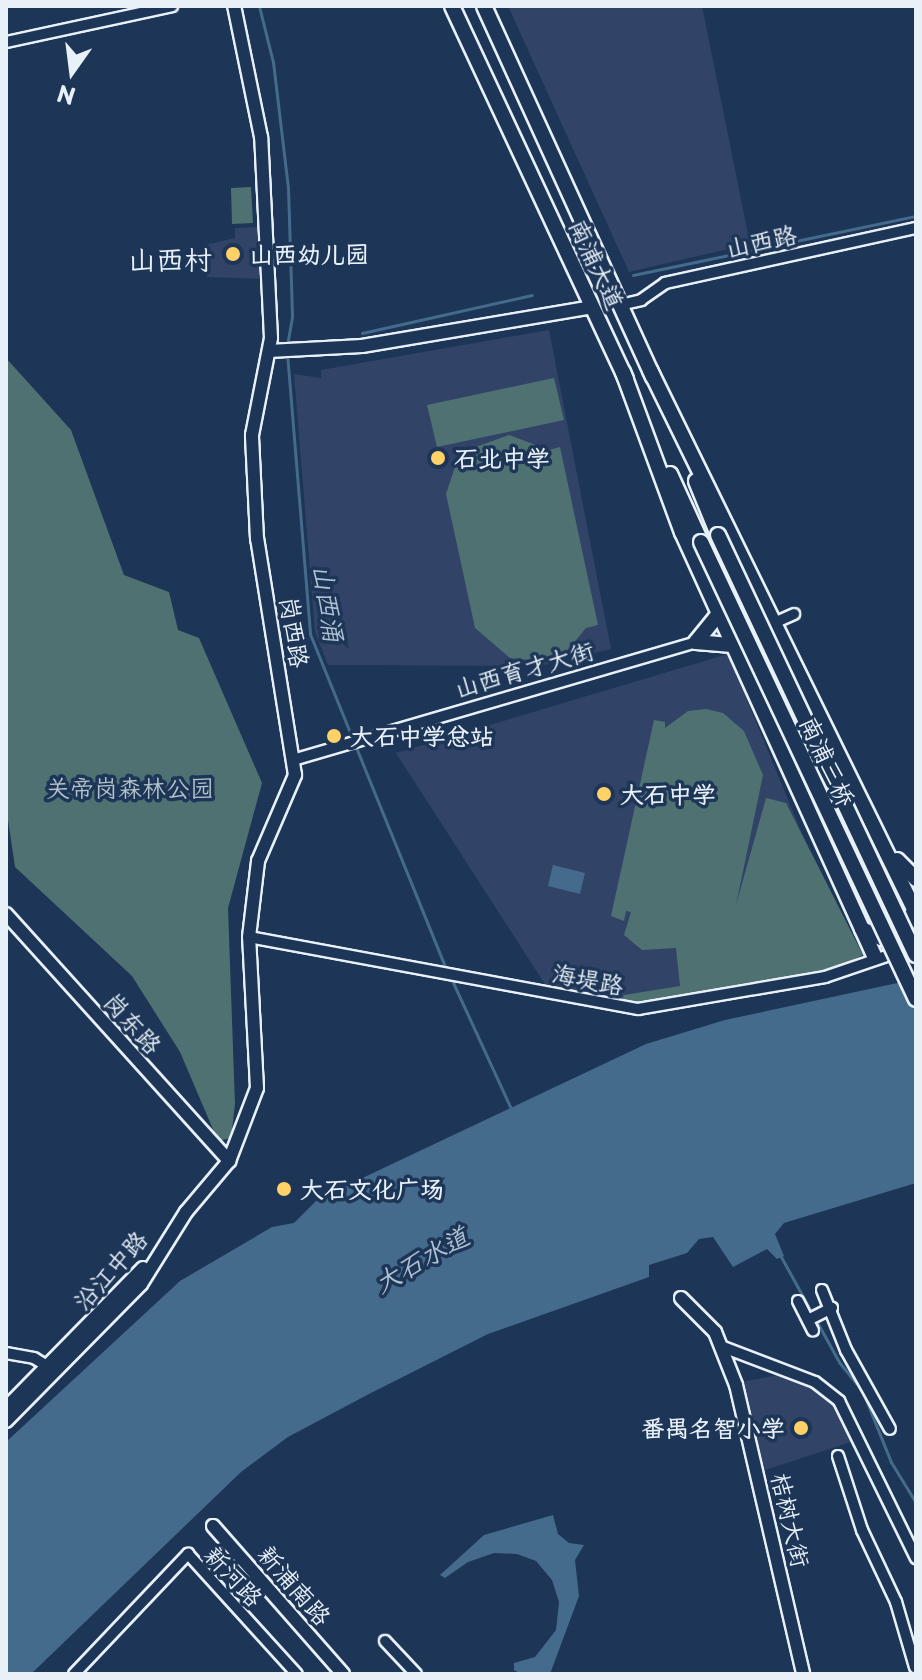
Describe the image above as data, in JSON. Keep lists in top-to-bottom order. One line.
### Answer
{"streets":{"main road":["南浦大道","南浦三桥"],"street":["山西路","岗西路","山西育才大街","海堤路","岗东路","沿江中路","桔树大街","新河路","新浦南路"]},"crossings":[["山西路","南浦大道"],["南浦大道","南浦三桥"],["岗西路","山西育才大街"],["岗西路","海堤路"],["岗西路","岗东路"],["岗西路","沿江中路"]],"districts":["山西村"],"water":["山西涌","大石水道"],"parks":["关帝岗森林公园"],"places":["山西幼儿园","石北中学","大石中学总站","大石中学","大石文化广场","番禺名智小学"],"north":"bottom"}
